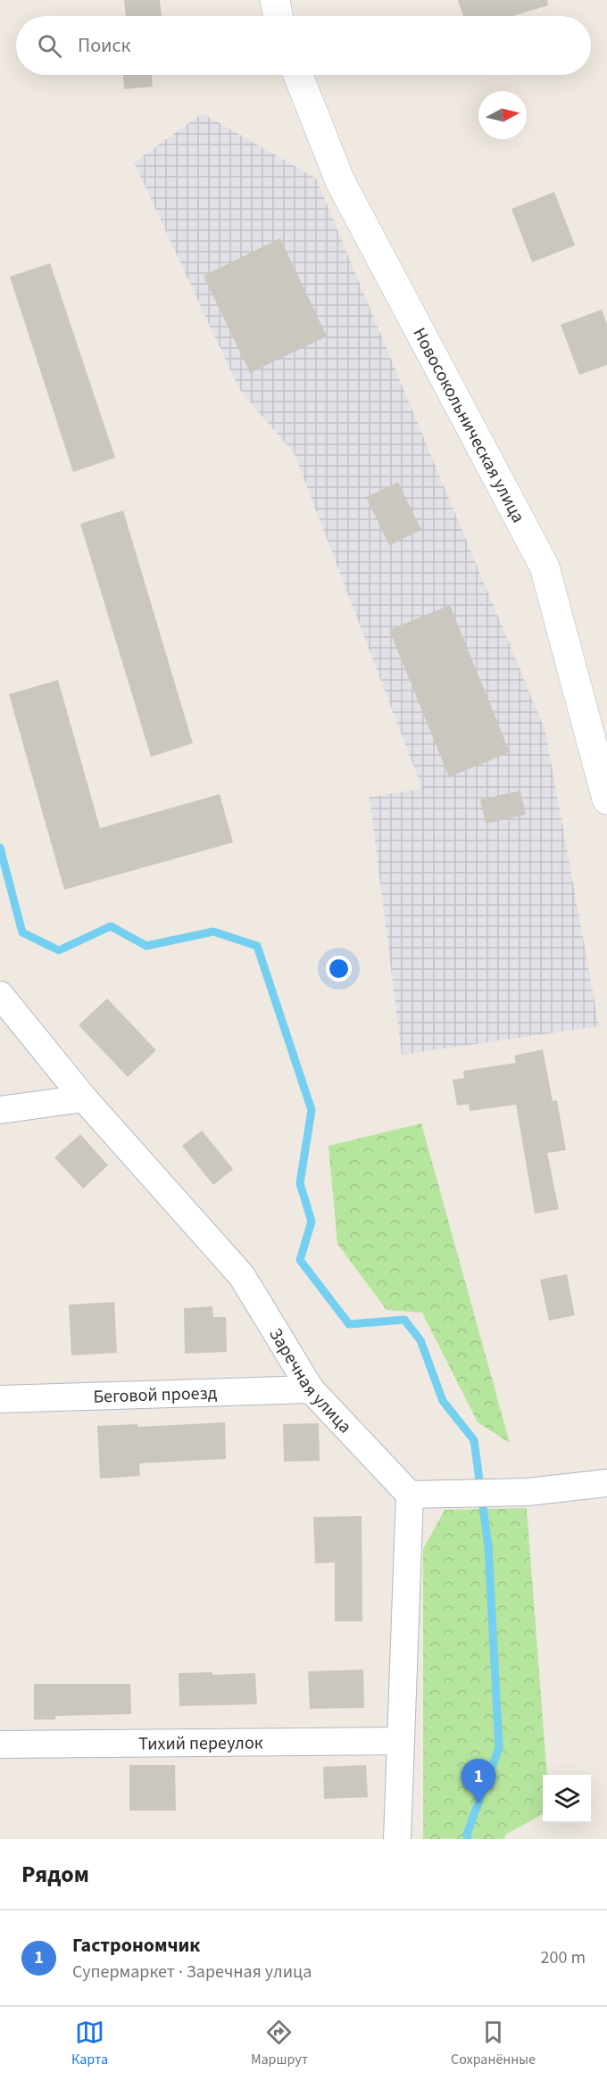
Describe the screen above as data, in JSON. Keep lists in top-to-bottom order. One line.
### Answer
{"streets":{"main road":["Новосокольническая улица"],"street":["Заречная улица","Беговой проезд","Тихий переулок"]},"crossings":[["Заречная улица","Беговой проезд"]],"north":"right","page":{"search":"Поиск","pins":"1","heading":"Рядом","list":[{"mark":"1","name":"Гастрономчик","note":"Супермаркет · Заречная улица","value":"200 m"}],"nav":["Карта","Маршрут","Сохранённые"]}}
